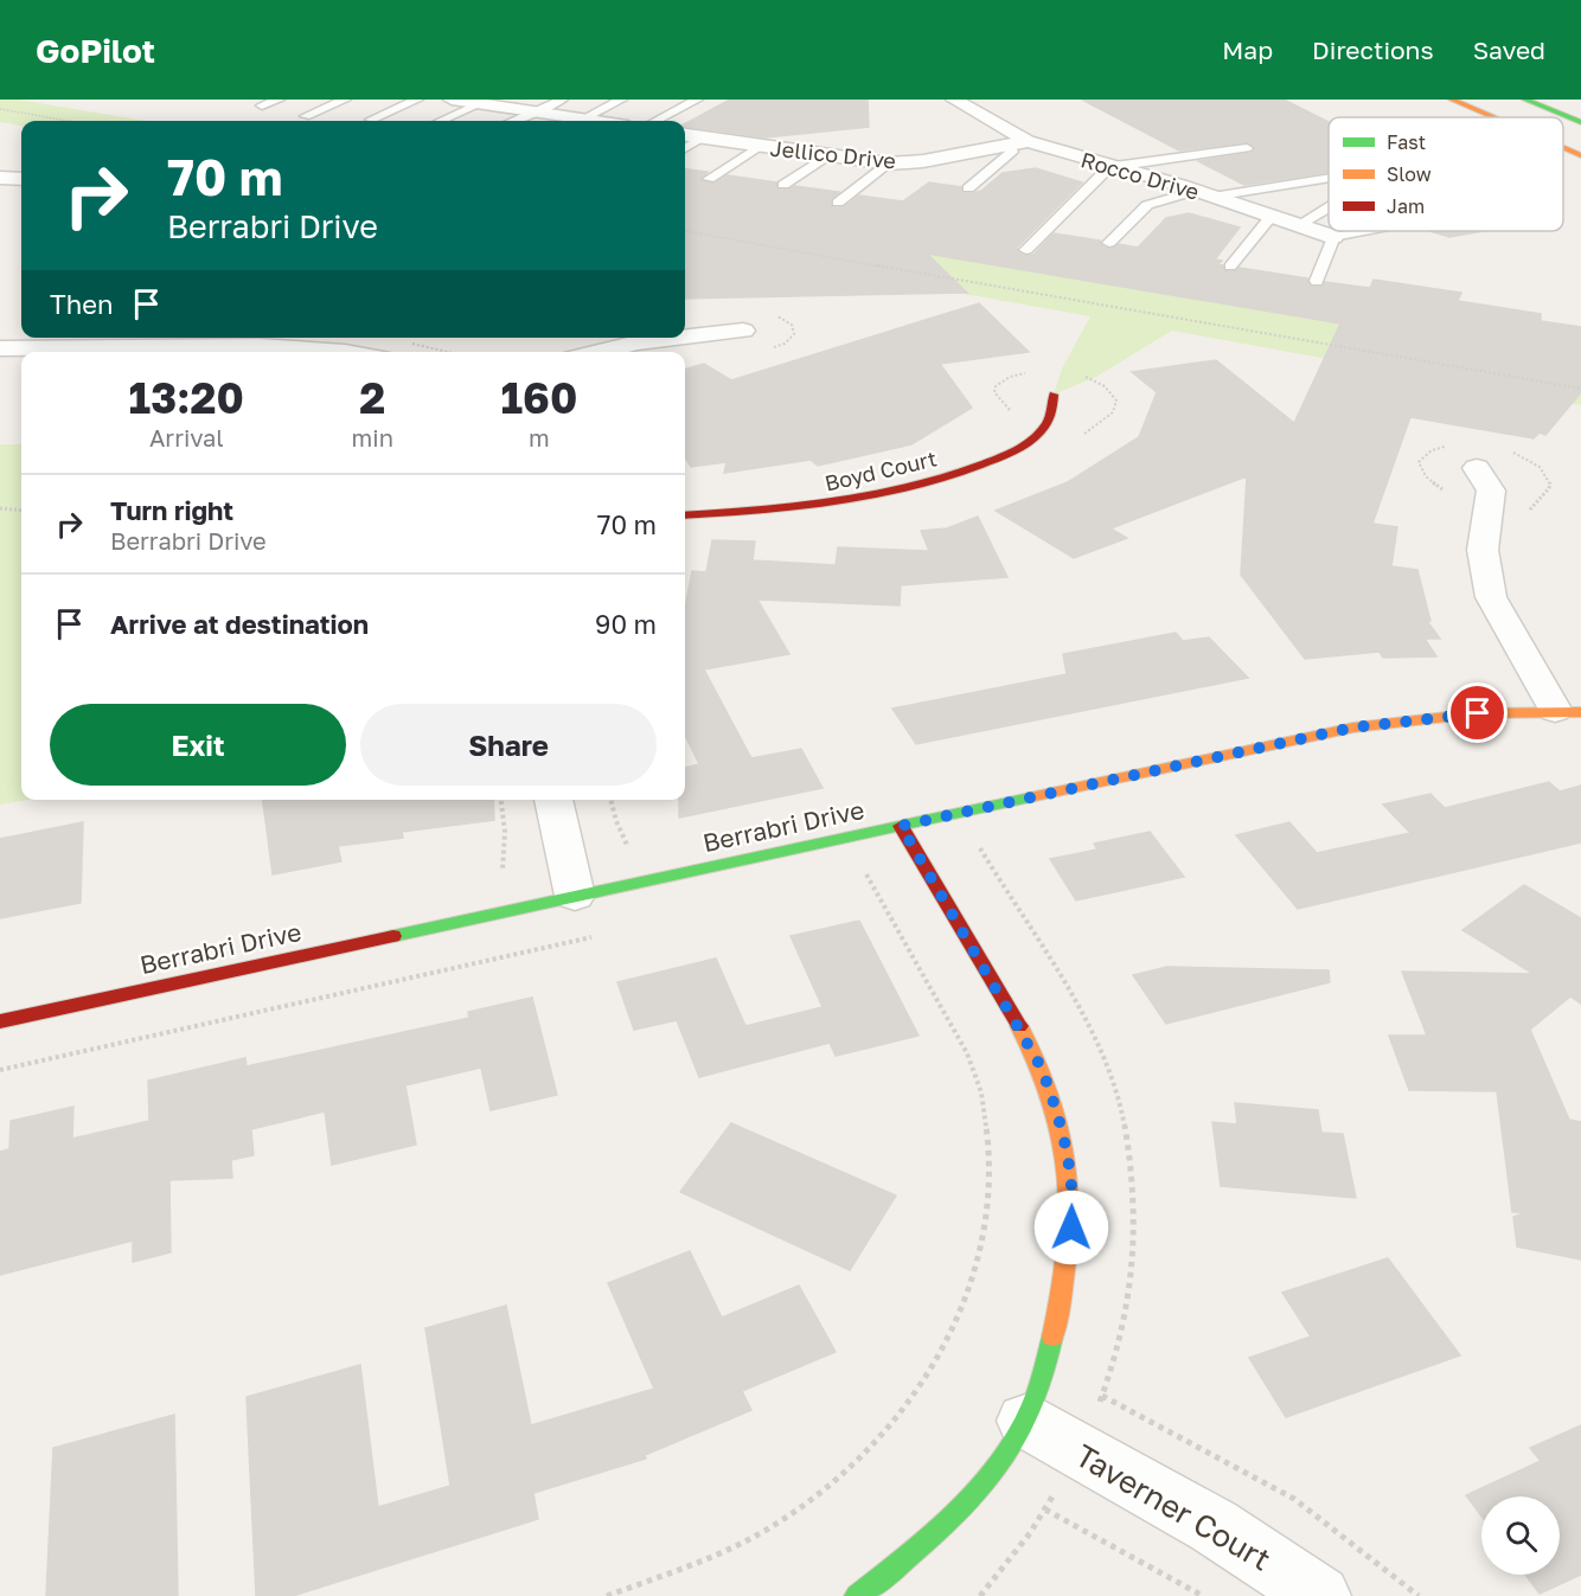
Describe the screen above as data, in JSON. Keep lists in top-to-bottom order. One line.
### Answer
{"streets":{"main road":["Boyd Court","Berrabri Drive"],"street":["Jellico Drive","Rocco Drive","Taverner Court"]},"crossings":[["Jellico Drive","Rocco Drive"]],"legend":["Fast","Slow","Jam"],"page":{"header":"GoPilot","nav":["Map","Directions","Saved"],"turn":["70 m","Berrabri Drive"],"then":"Then","eta":["13:20","Arrival","2","min","160","m"],"list":[{"name":"Turn right","note":"Berrabri Drive","value":"70 m"},{"name":"Arrive at destination","value":"90 m"}],"buttons":["Exit","Share"]}}
